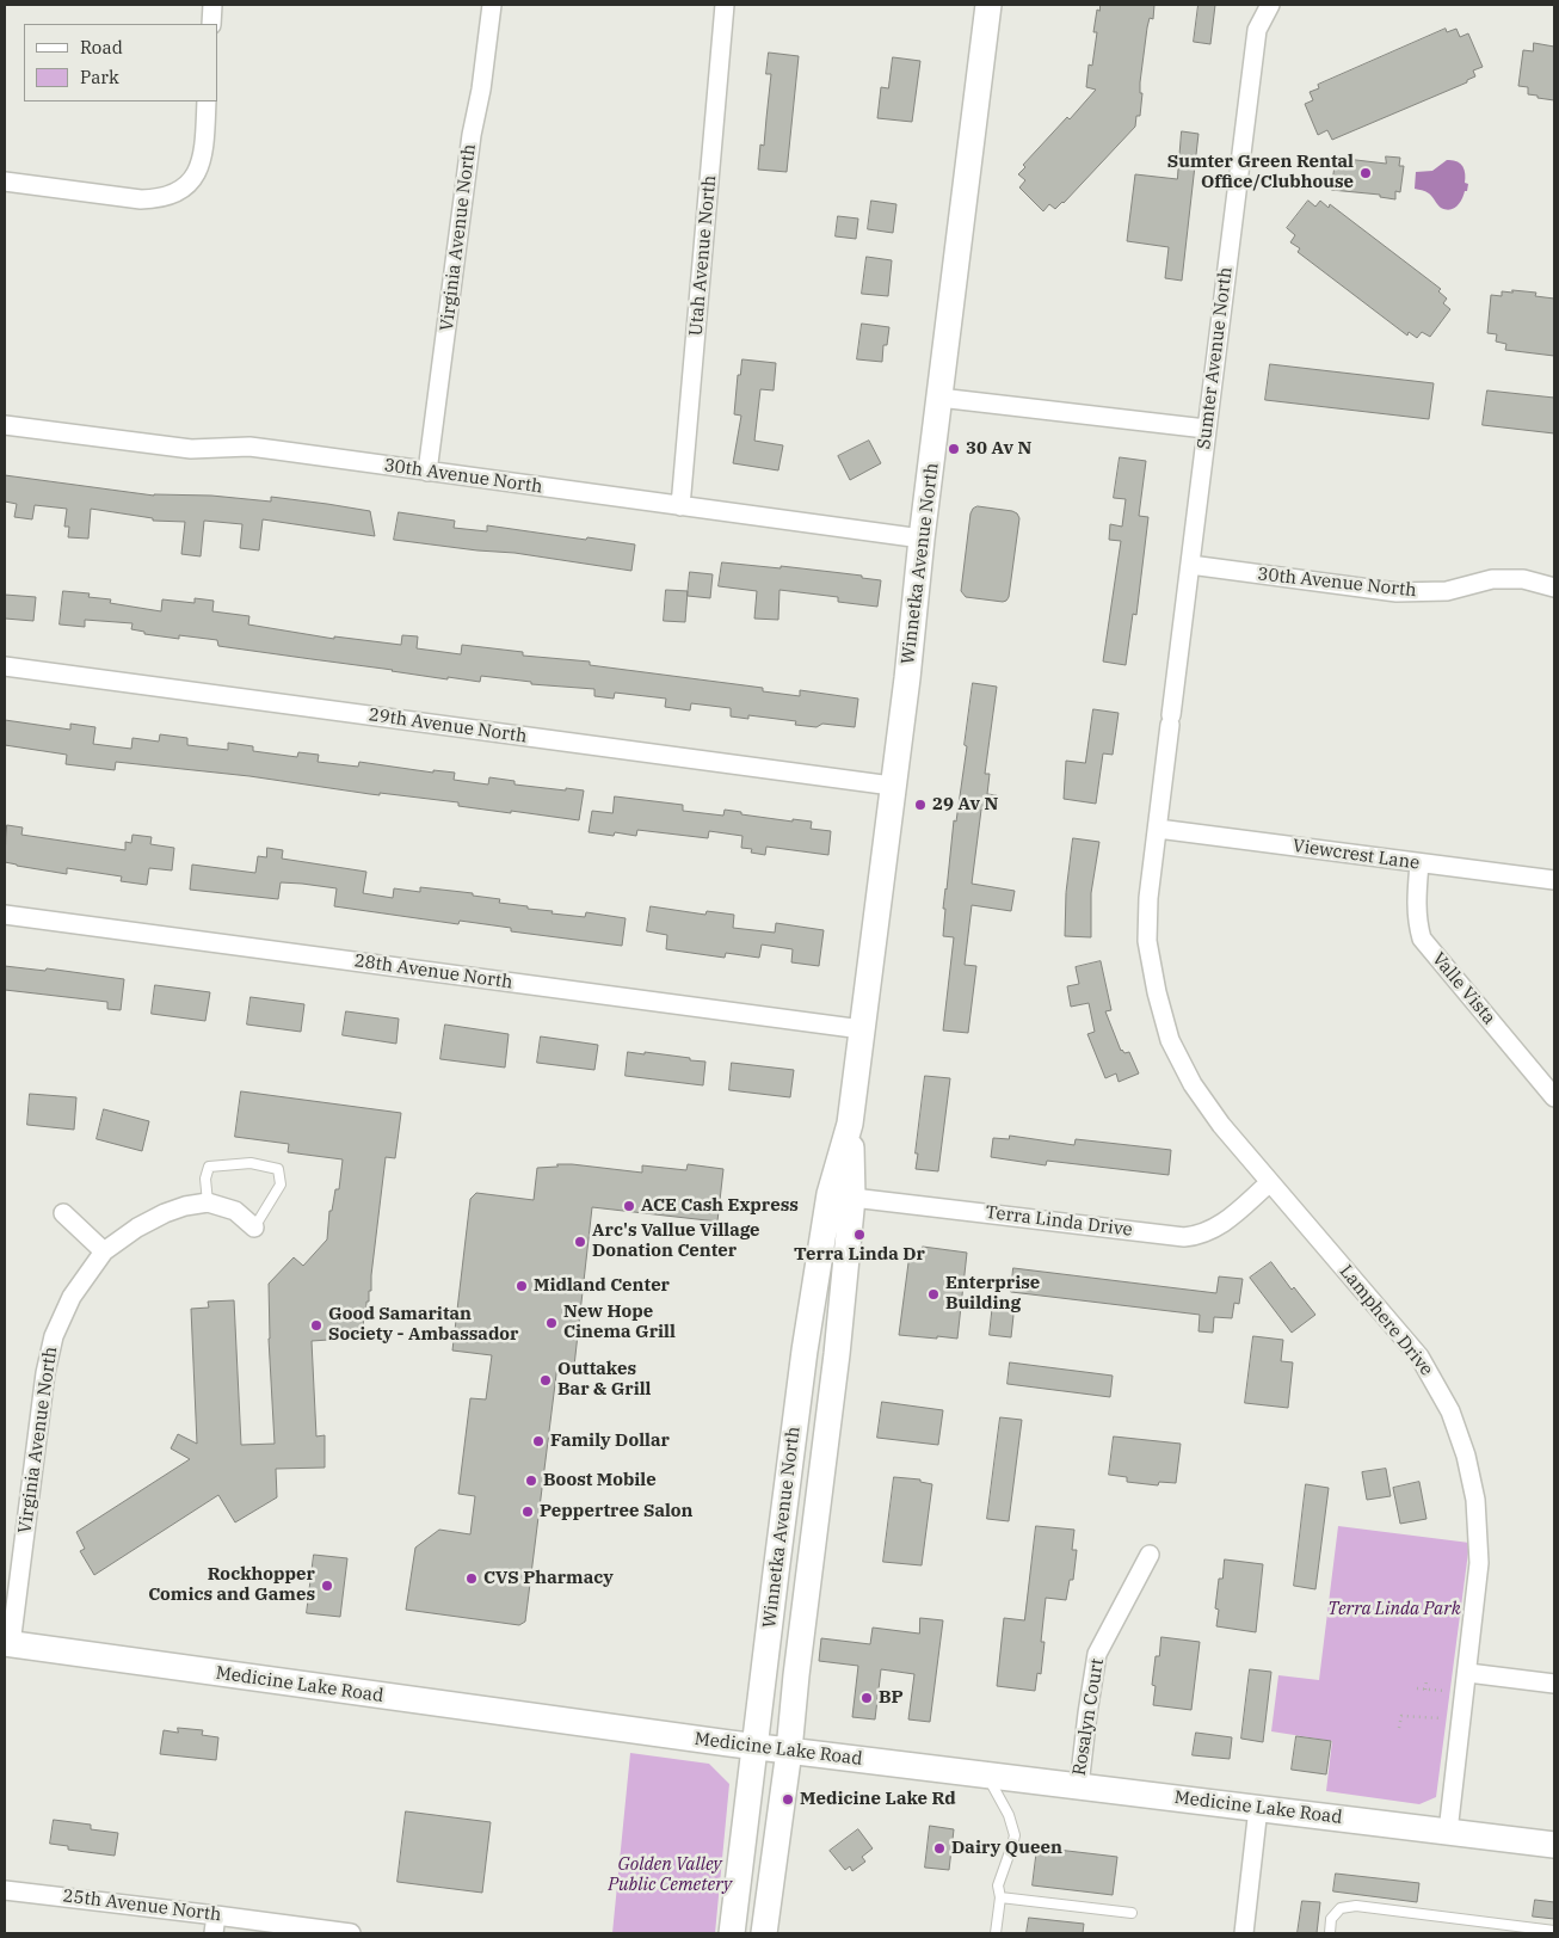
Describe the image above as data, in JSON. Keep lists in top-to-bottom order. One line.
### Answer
{"streets":{"main road":["Winnetka Avenue North","Medicine Lake Road"],"street":["Virginia Avenue North","Utah Avenue North","Sumter Avenue North","30th Avenue North","29th Avenue North","Viewcrest Lane","28th Avenue North","Valle Vista","Terra Linda Drive","Lamphere Drive","Rosalyn Court","25th Avenue North"]},"crossings":[["Virginia Avenue North","30th Avenue North"],["Virginia Avenue North","Medicine Lake Road"],["Utah Avenue North","30th Avenue North"],["Sumter Avenue North","30th Avenue North"],["Sumter Avenue North","Viewcrest Lane"],["Sumter Avenue North","Terra Linda Drive"],["Sumter Avenue North","Lamphere Drive"],["30th Avenue North","Winnetka Avenue North"],["Winnetka Avenue North","29th Avenue North"],["Winnetka Avenue North","28th Avenue North"],["Winnetka Avenue North","Terra Linda Drive"],["Winnetka Avenue North","Medicine Lake Road"],["Viewcrest Lane","Valle Vista"],["Terra Linda Drive","Lamphere Drive"],["Lamphere Drive","Medicine Lake Road"],["Medicine Lake Road","Rosalyn Court"]],"parks":["Terra Linda Park","Golden Valley Public Cemetery"],"places":["Sumter Green Rental Office/Clubhouse","30 Av N","29 Av N","ACE Cash Express","Terra Linda Dr","Arc's Vallue Village Donation Center","Midland Center","Enterprise Building","New Hope Cinema Grill","Good Samaritan Society - Ambassador","Outtakes Bar & Grill","Family Dollar","Boost Mobile","Peppertree Salon","CVS Pharmacy","Rockhopper Comics and Games","BP","Medicine Lake Rd","Dairy Queen"],"legend":["Road","Park"]}
